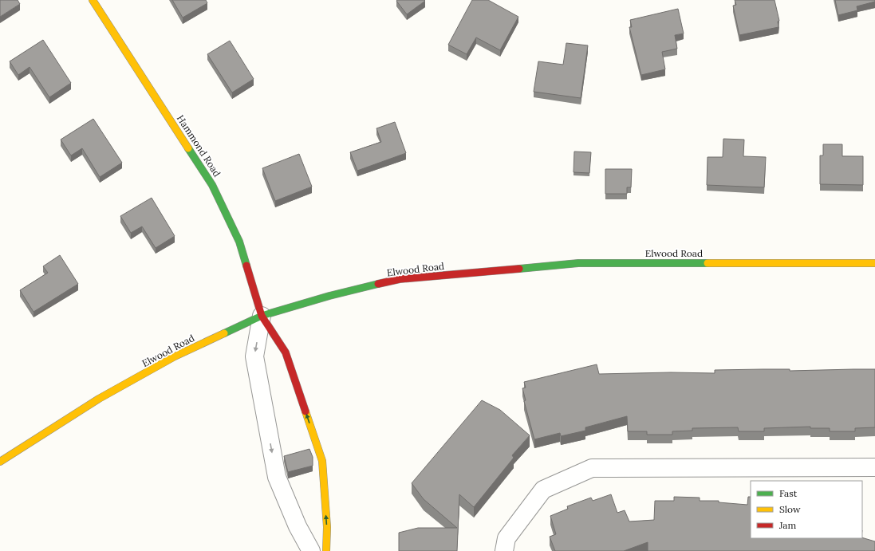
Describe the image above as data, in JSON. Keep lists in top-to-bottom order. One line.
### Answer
{"streets":{"main road":["Hammond Road","Elwood Road"]},"crossings":[["Hammond Road","Elwood Road"]],"one_way":["Hammond Road"],"legend":["Fast","Slow","Jam"]}
